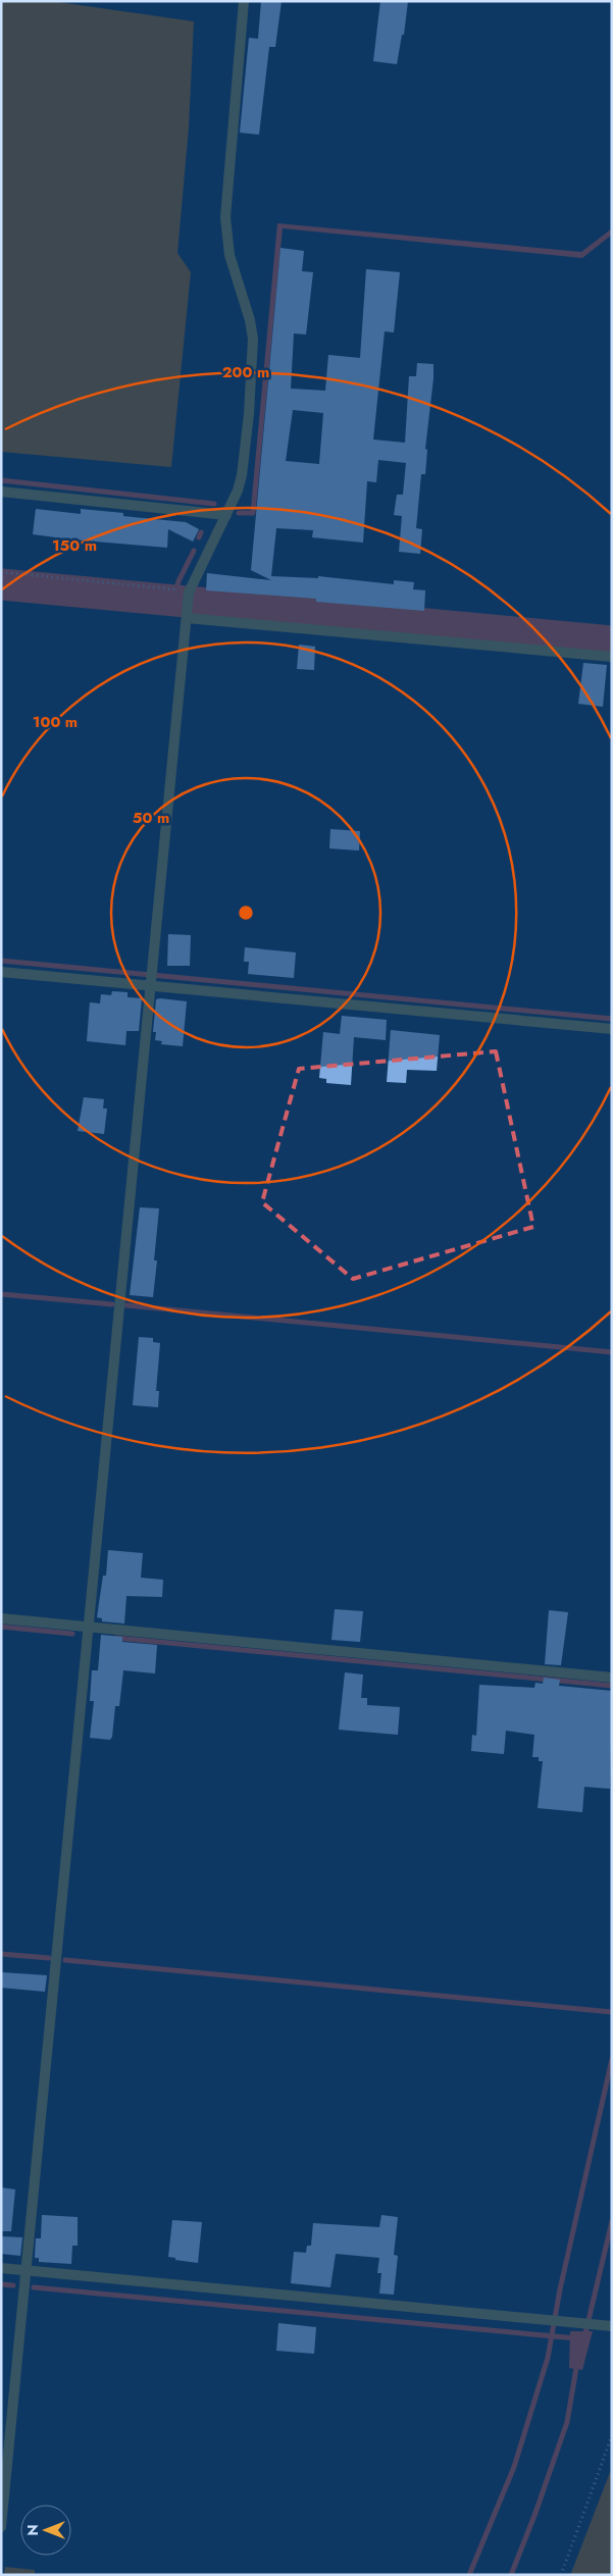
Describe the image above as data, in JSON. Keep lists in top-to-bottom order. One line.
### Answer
{"north":"left","rings":["200 m","150 m","100 m","50 m"]}
